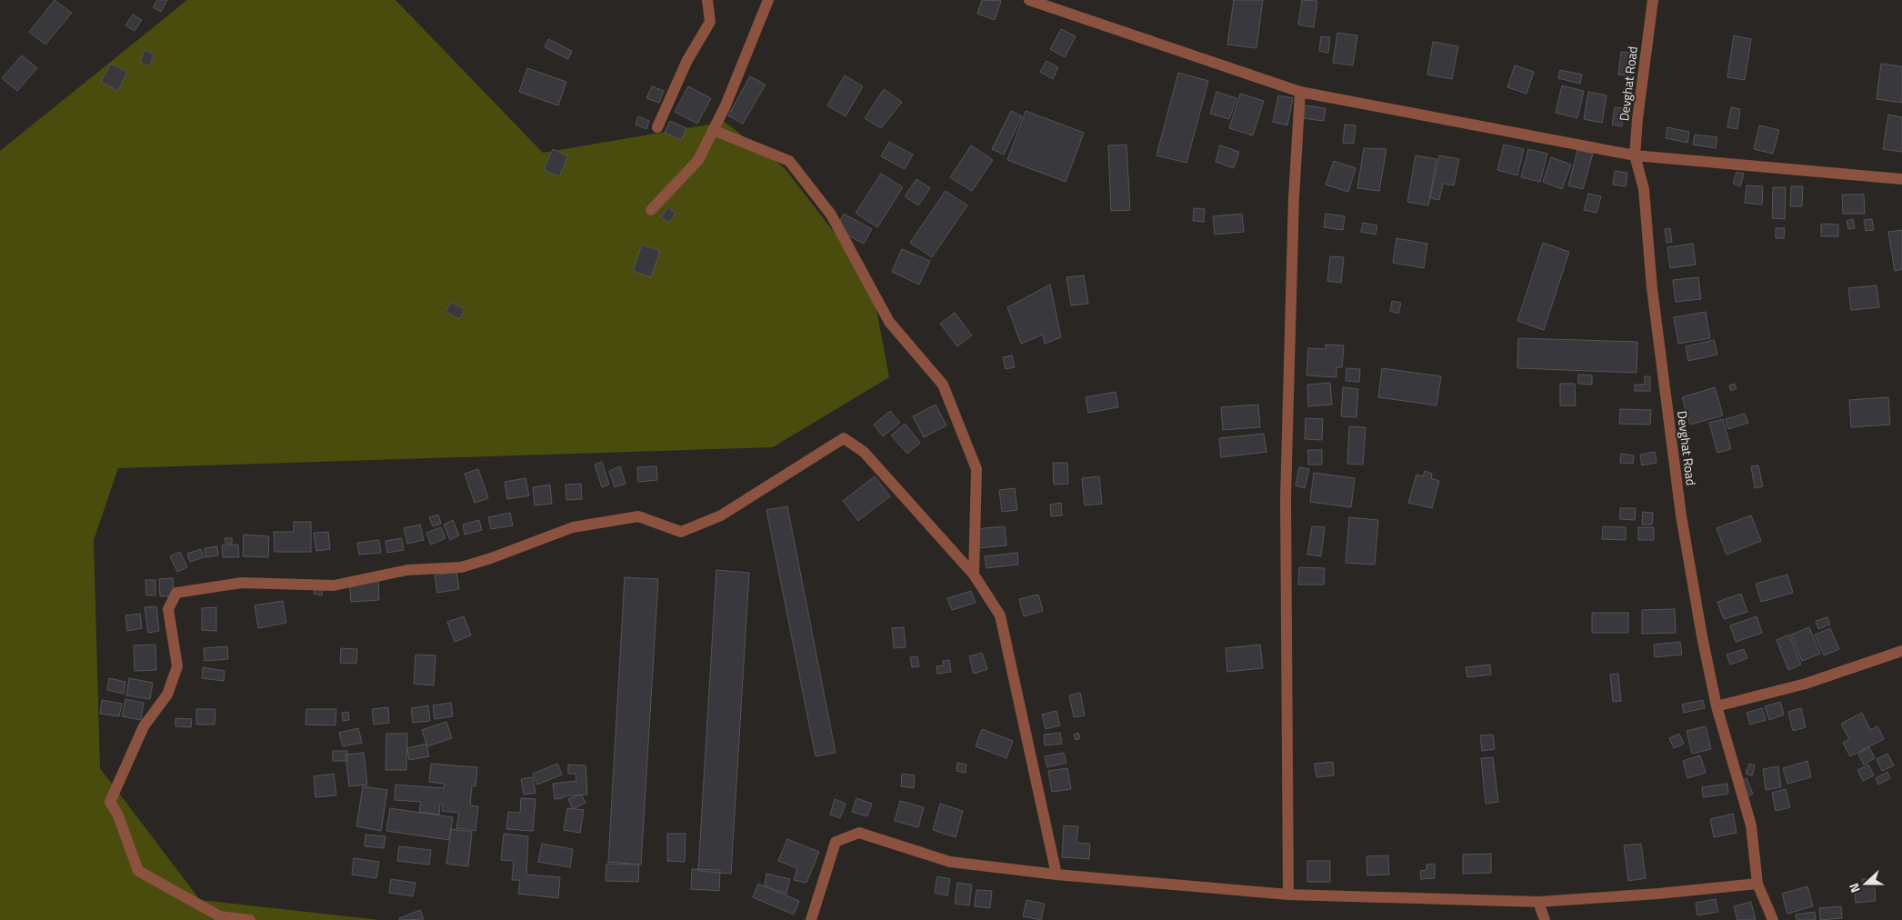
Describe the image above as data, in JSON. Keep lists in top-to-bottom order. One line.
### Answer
{"streets":{"street":["Devghat Road"]},"north":"left"}
